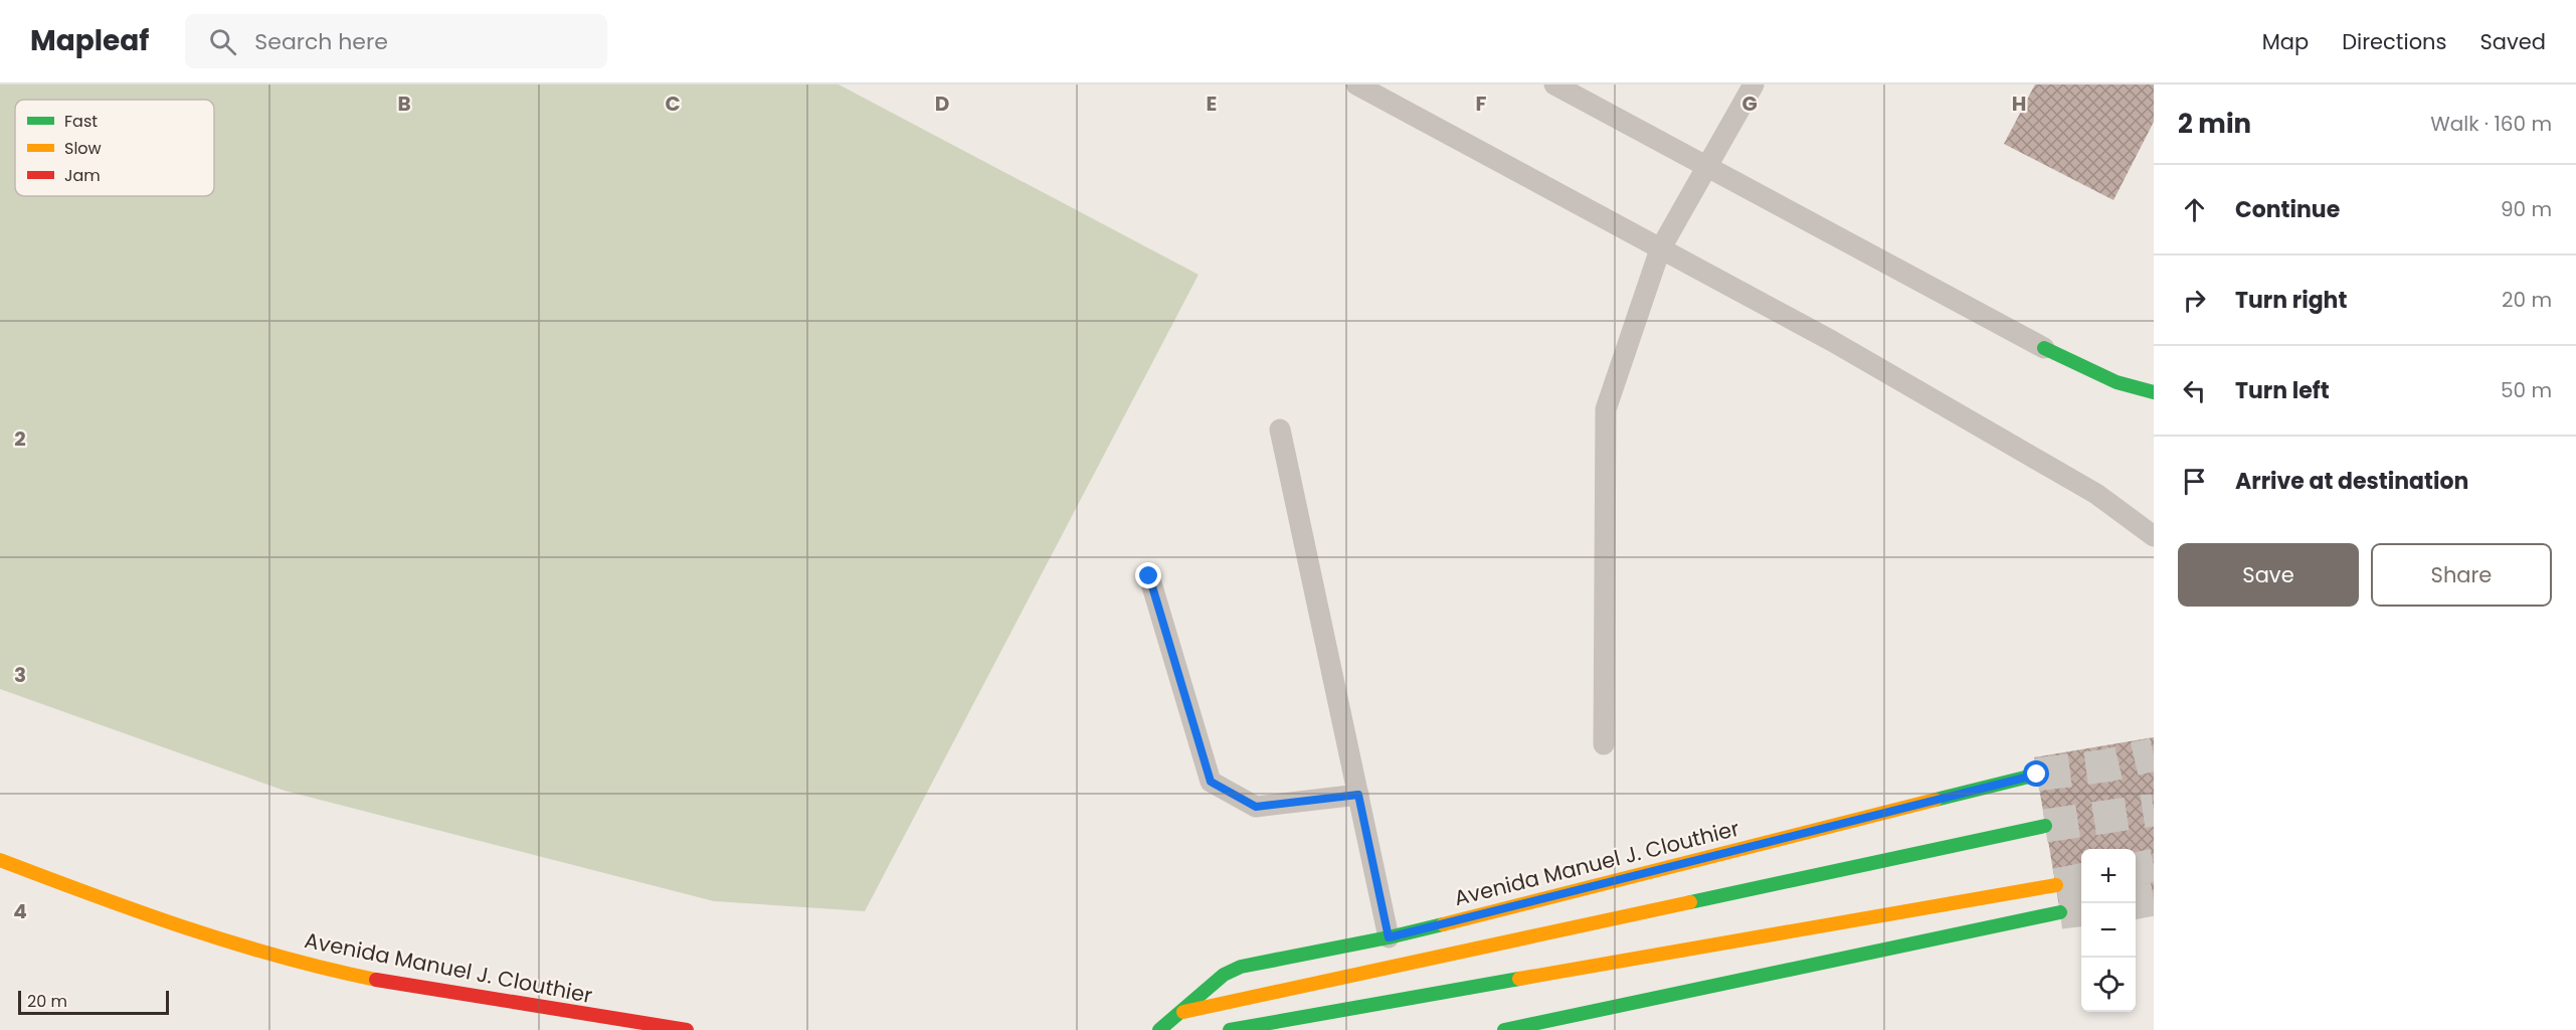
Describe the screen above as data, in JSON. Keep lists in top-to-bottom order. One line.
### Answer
{"streets":{"main road":["Avenida Manuel J. Clouthier"]},"legend":["Fast","Slow","Jam"],"scale_bar":"20 m","page":{"header":"Mapleaf","search":"Search here","nav":["Map","Directions","Saved"],"heading":["2 min","Walk · 160 m"],"list":[["Continue","90 m"],["Turn right","20 m"],["Turn left","50 m"],"Arrive at destination"],"buttons":["Save","Share"],"map_buttons":["+","−"],"scale":"20 m"},"grid":{"columns":["B","C","D","E","F","G","H"],"rows":["2","3","4"]}}
